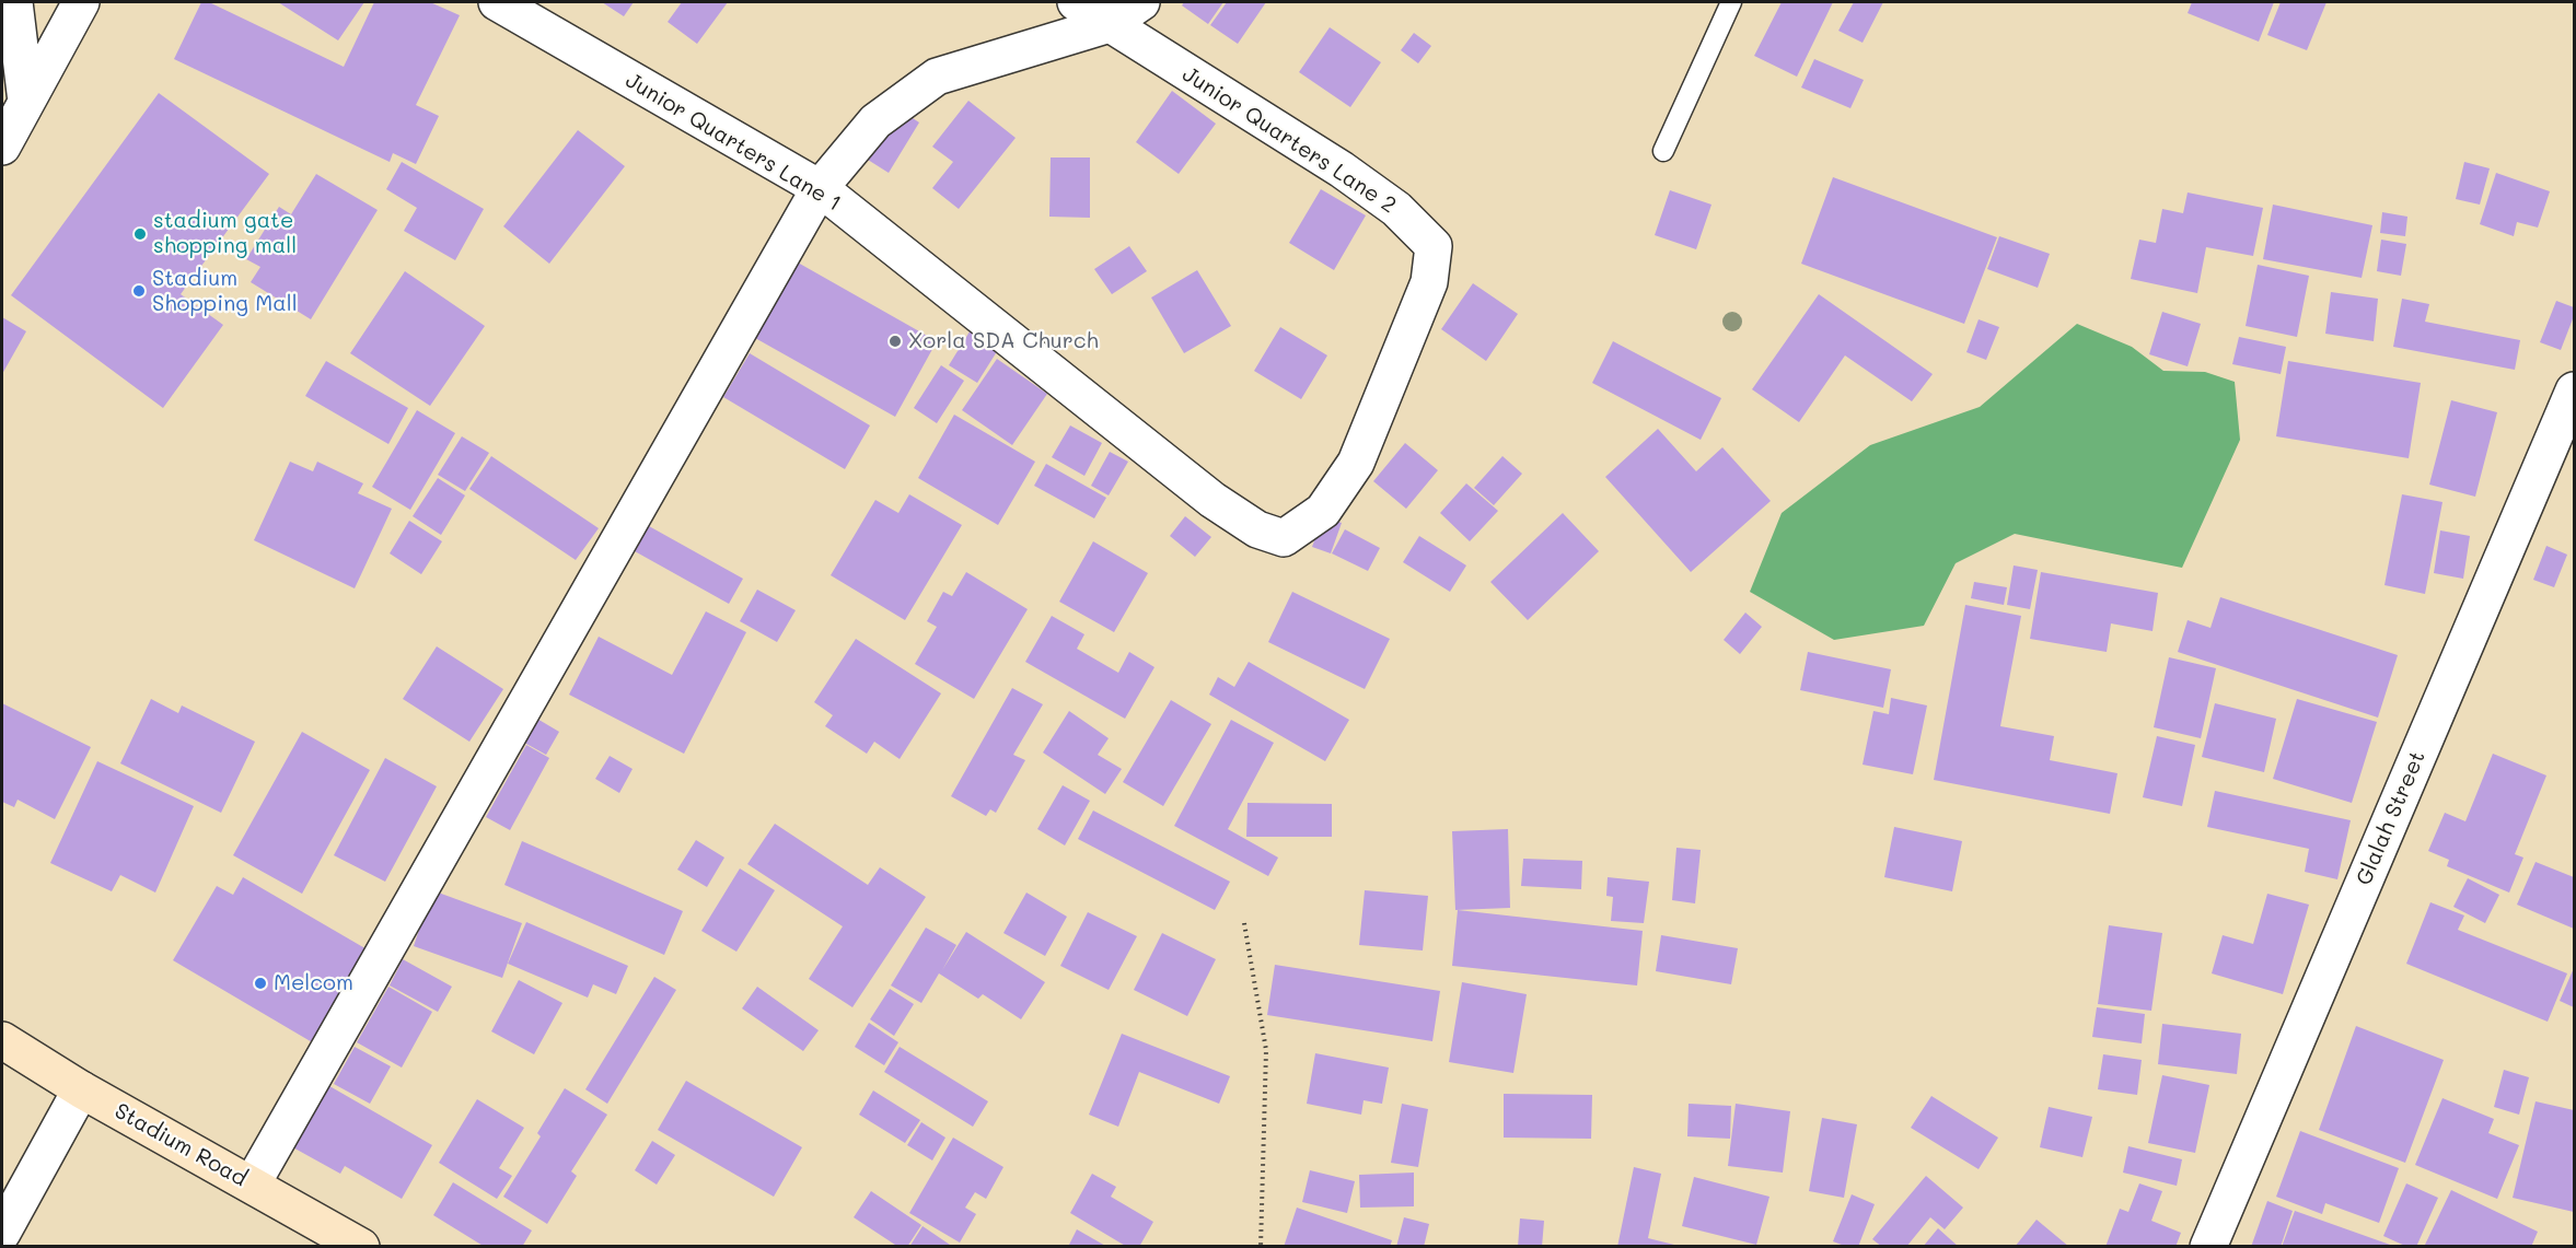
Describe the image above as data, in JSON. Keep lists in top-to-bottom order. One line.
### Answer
{"streets":{"main road":["Stadium Road"],"street":["Junior Quarters Lane 2","Junior Quarters Lane 1","Glalah Street"]},"crossings":[["Junior Quarters Lane 2","Junior Quarters Lane 1"]],"places":["stadium gate shopping mall","Stadium Shopping Mall","Xorla SDA Church","Melcom"]}
